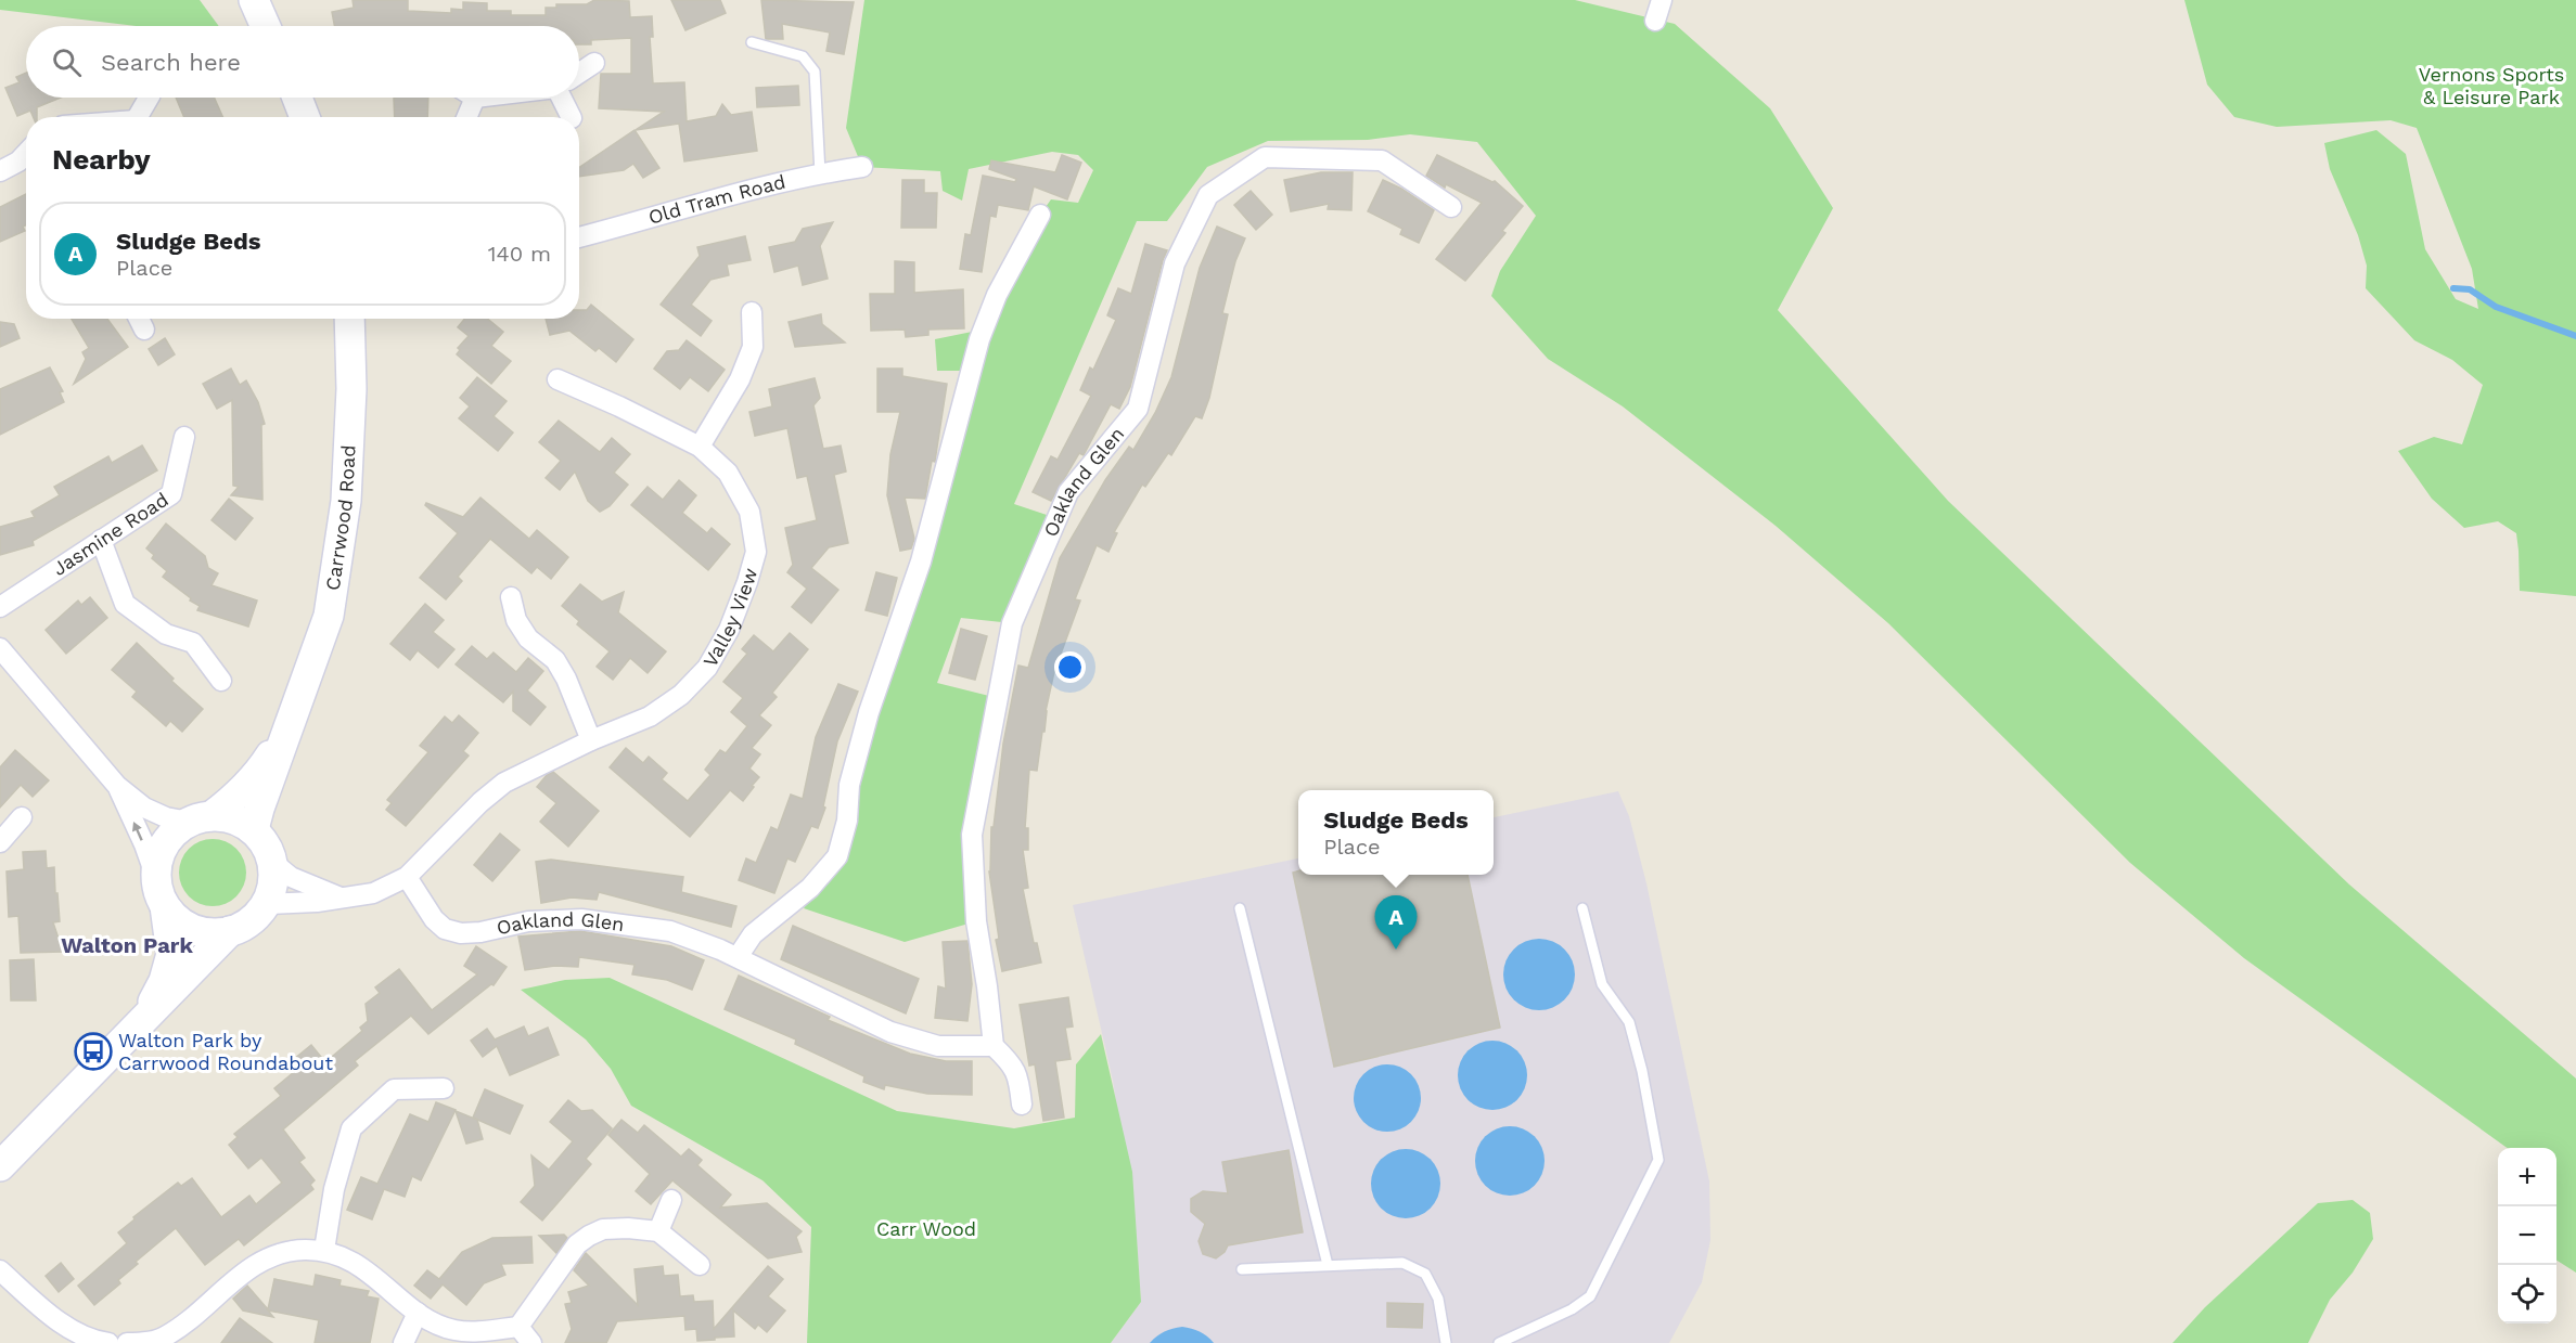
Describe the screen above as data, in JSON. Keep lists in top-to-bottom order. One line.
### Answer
{"streets":{"street":["Old Tram Road","Oakland Glen","Carrwood Road","Jasmine Road","Valley View"]},"crossings":[["Oakland Glen","Valley View"],["Carrwood Road","Valley View"]],"districts":["Walton Park"],"parks":["Vernons Sports & Leisure Park","Carr Wood"],"places":{"bus stop":["Walton Park by Carrwood Roundabout"]},"page":{"search":"Search here","heading":"Nearby","list":[{"mark":"A","name":"Sludge Beds","note":"Place","value":"140 m"}],"popup":["Sludge Beds","Place"],"pins":"A","map_buttons":["+","−"]}}
